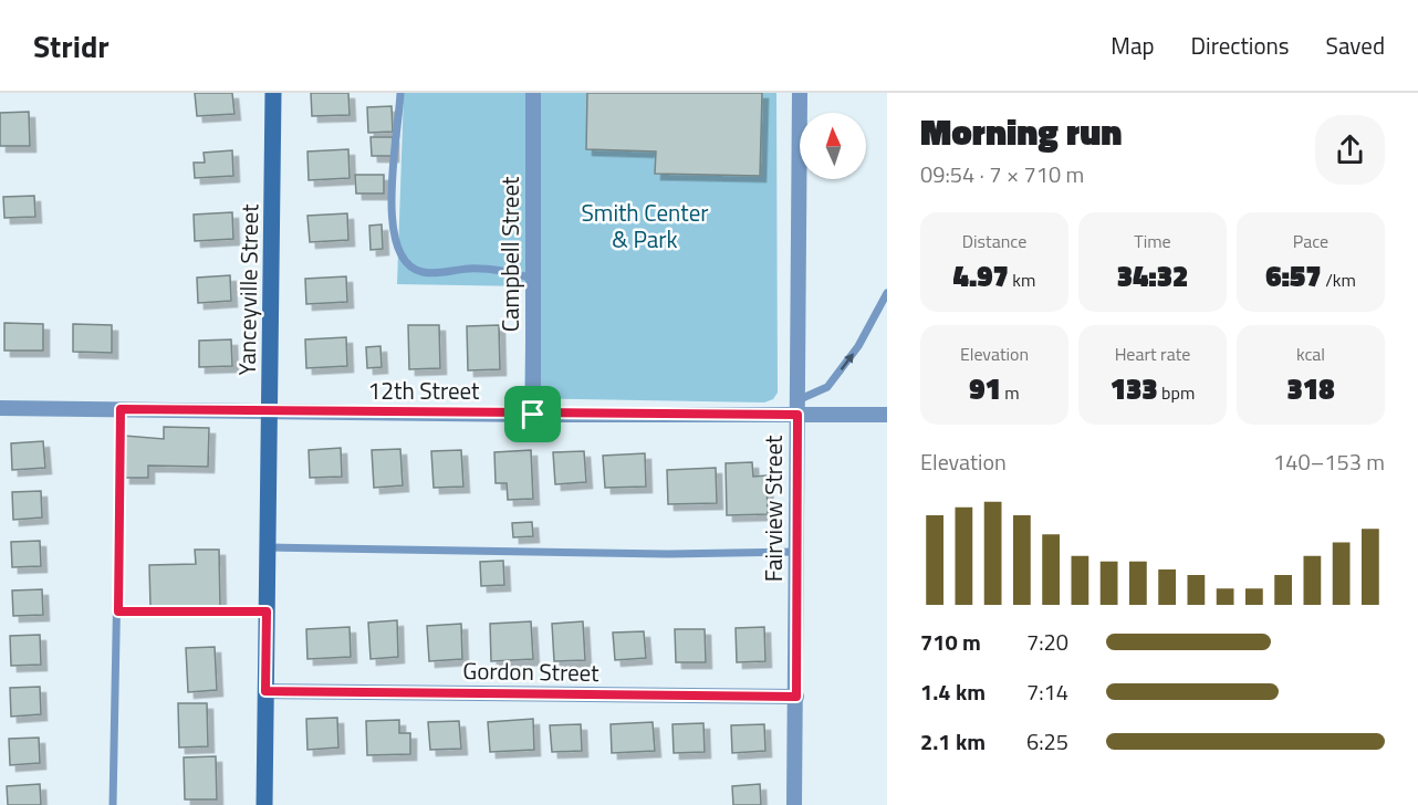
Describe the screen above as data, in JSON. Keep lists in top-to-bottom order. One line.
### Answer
{"streets":{"main road":["Yanceyville Street"],"street":["Campbell Street","12th Street","Fairview Street","Gordon Street"]},"crossings":[["Campbell Street","12th Street"],["Yanceyville Street","12th Street"],["Yanceyville Street","Gordon Street"],["12th Street","Fairview Street"],["Fairview Street","Gordon Street"]],"parks":["Smith Center & Park"],"north":"top","page":{"header":"Stridr","nav":["Map","Directions","Saved"],"heading":["Morning run","09:54 · 7 × 710 m"],"stats":[["Distance","4.97 km"],["Time","34:32"],["Pace","6:57 /km"],["Elevation","91 m"],["Heart rate","133 bpm"],["kcal","318"]],"chart":["Elevation","140–153 m"],"list":[{"name":"710 m","note":"7:20"},{"name":"1.4 km","note":"7:14"},{"name":"2.1 km","note":"6:25"}]}}
